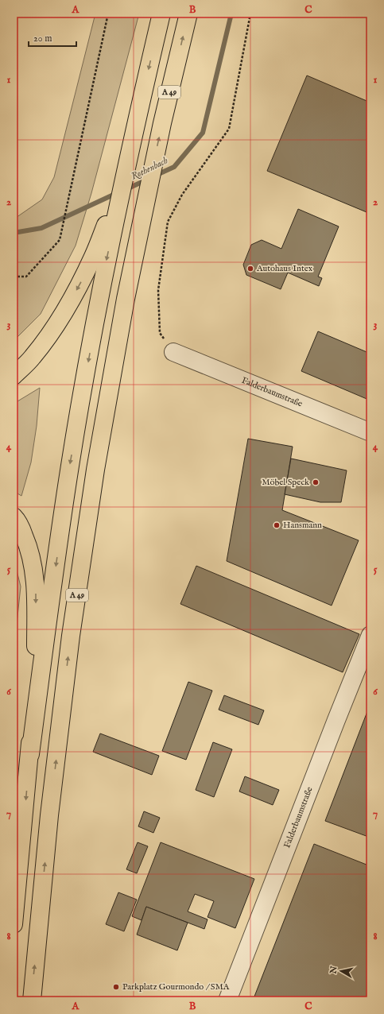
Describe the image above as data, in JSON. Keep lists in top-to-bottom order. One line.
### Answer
{"streets":{"highway":["A 49"],"street":["Falderbaumstraße"]},"water":["Rothenbach"],"places":["Autohaus Intex","Möbel Speck","Hansmann","Parkplatz Gourmondo / SMA"],"scale_bar":"20 m","north":"left","grid":{"columns":["A","B","C"],"rows":["1","2","3","4","5","6","7","8"]}}
